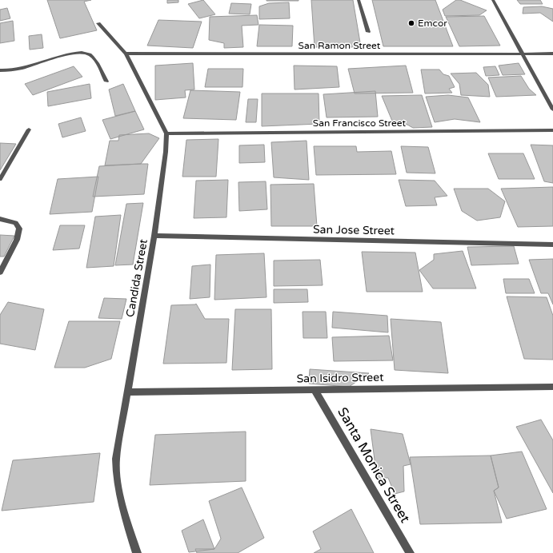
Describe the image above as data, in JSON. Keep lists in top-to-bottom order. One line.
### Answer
{"streets":{"street":["San Ramon Street","San Francisco Street","San Jose Street","Candida Street","San Isidro Street","Santa Monica Street"]},"crossings":[["San Ramon Street","Candida Street"],["San Francisco Street","Candida Street"],["San Jose Street","Candida Street"],["Candida Street","San Isidro Street"],["San Isidro Street","Santa Monica Street"]],"places":["Emcor"]}
